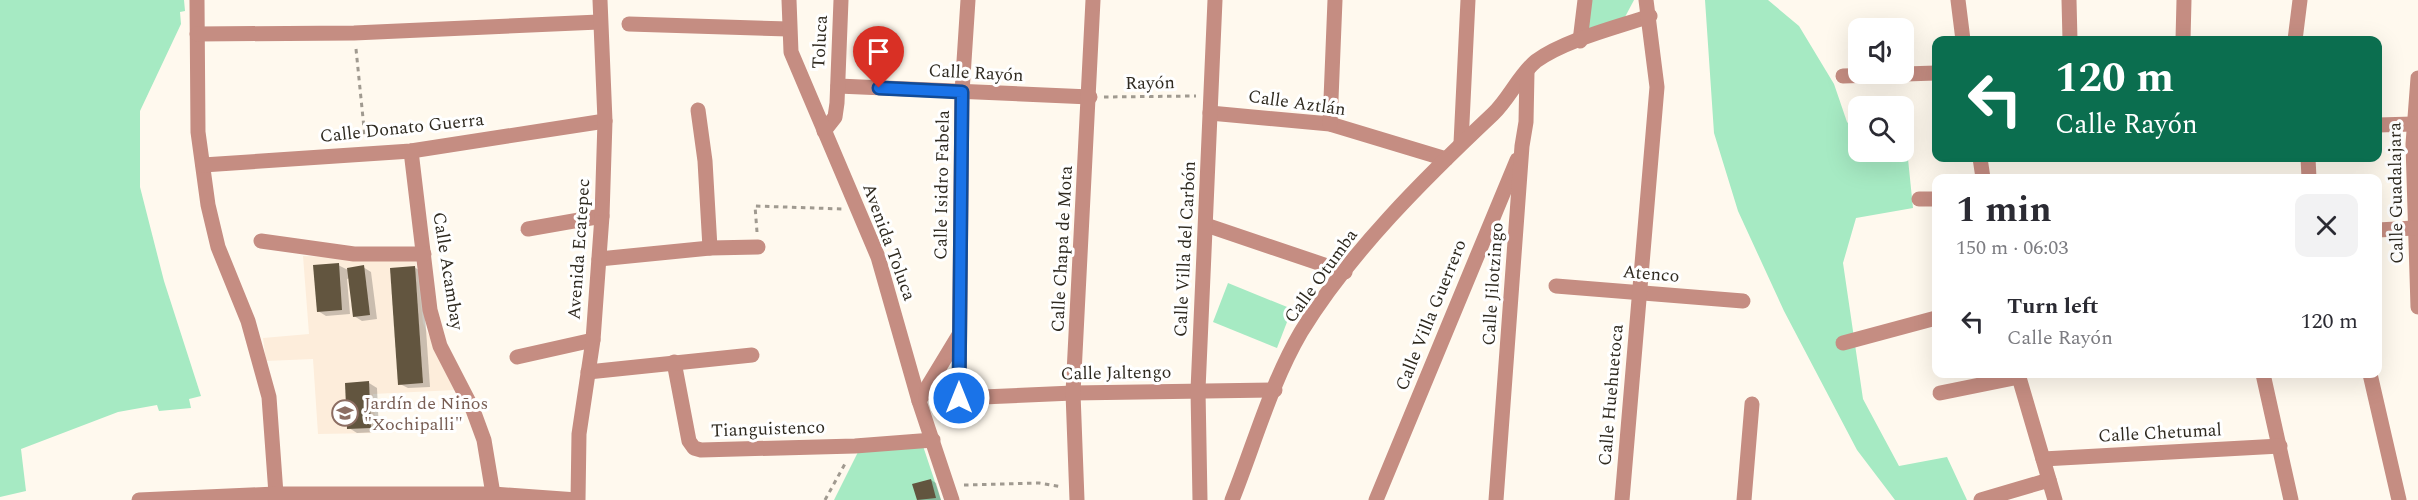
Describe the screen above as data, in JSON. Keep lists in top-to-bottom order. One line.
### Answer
{"streets":{"street":["Toluca","Calle Rayón","Calle Aztlán","Calle Donato Guerra","Calle Isidro Fabela","Calle Guadalajara","Avenida Toluca","Avenida Ecatepec","Calle Chapa de Mota","Calle Villa del Carbón","Calle Acambay","Atenco","Calle Otumba","Calle Jilotzingo","Calle Villa Guerrero","Calle Jaltengo","Calle Huehuetoca","Tianguistenco","Calle Chetumal"],"path":["Rayón"]},"crossings":[["Toluca","Calle Rayón"],["Calle Rayón","Rayón"],["Calle Rayón","Calle Isidro Fabela"],["Calle Rayón","Calle Chapa de Mota"],["Rayón","Calle Chapa de Mota"],["Rayón","Calle Villa del Carbón"],["Calle Aztlán","Calle Villa del Carbón"],["Calle Aztlán","Calle Otumba"],["Calle Donato Guerra","Avenida Ecatepec"],["Calle Donato Guerra","Calle Acambay"],["Calle Isidro Fabela","Avenida Toluca"],["Calle Isidro Fabela","Calle Jaltengo"],["Avenida Toluca","Tianguistenco"],["Calle Chapa de Mota","Calle Jaltengo"],["Calle Villa del Carbón","Calle Jaltengo"],["Atenco","Calle Huehuetoca"],["Calle Otumba","Calle Jilotzingo"],["Calle Otumba","Calle Jaltengo"],["Calle Otumba","Calle Huehuetoca"],["Calle Jilotzingo","Calle Villa Guerrero"]],"places":{"school or university":["Jardín de Niños \"Xochipalli\""]},"page":{"turn":["120 m","Calle Rayón"],"heading":["1 min","150 m · 06:03"],"list":[{"name":"Turn left","note":"Calle Rayón","value":"120 m"}]}}
